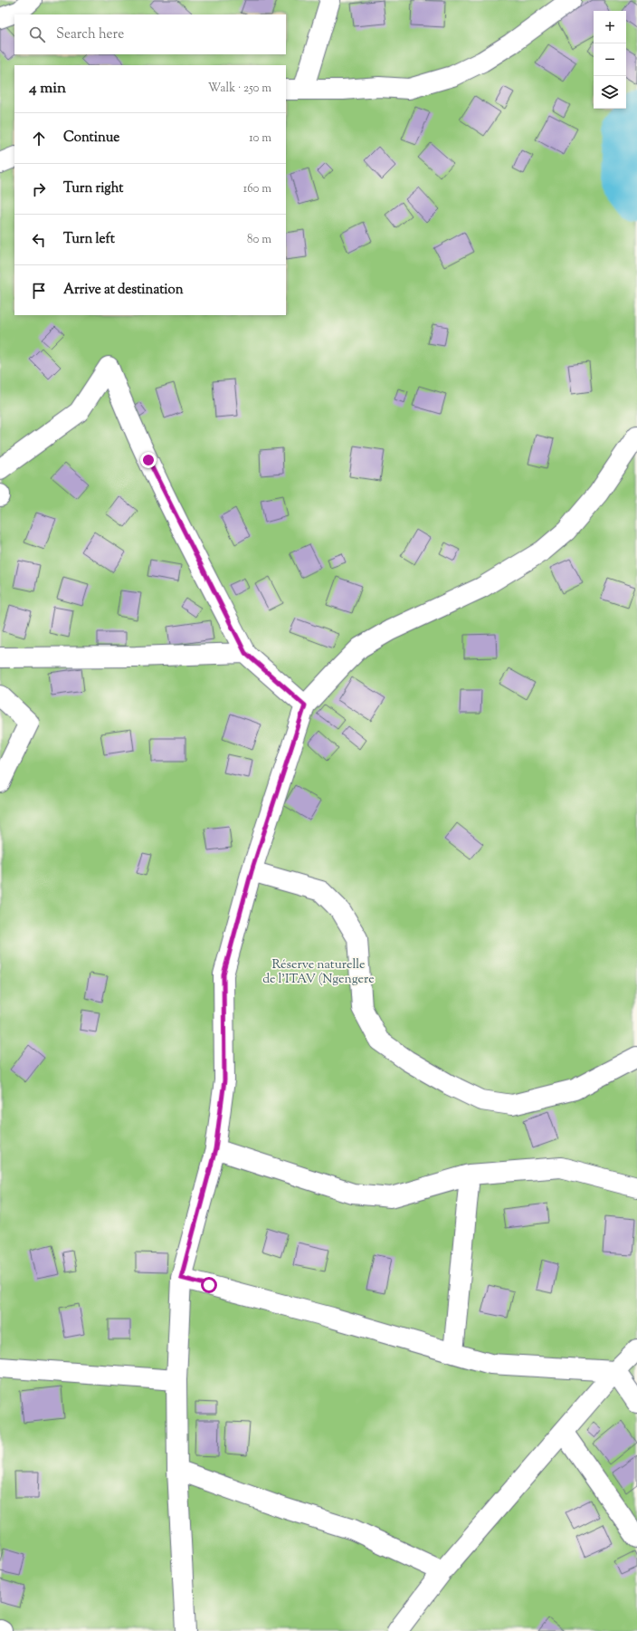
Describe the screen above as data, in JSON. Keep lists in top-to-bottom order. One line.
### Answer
{"parks":["Réserve naturelle de l'ITAV (Ngengere"],"page":{"map_buttons":["+","−"],"search":"Search here","heading":["4 min","Walk · 250 m"],"list":[["Continue","10 m"],["Turn right","160 m"],["Turn left","80 m"],"Arrive at destination"]}}
